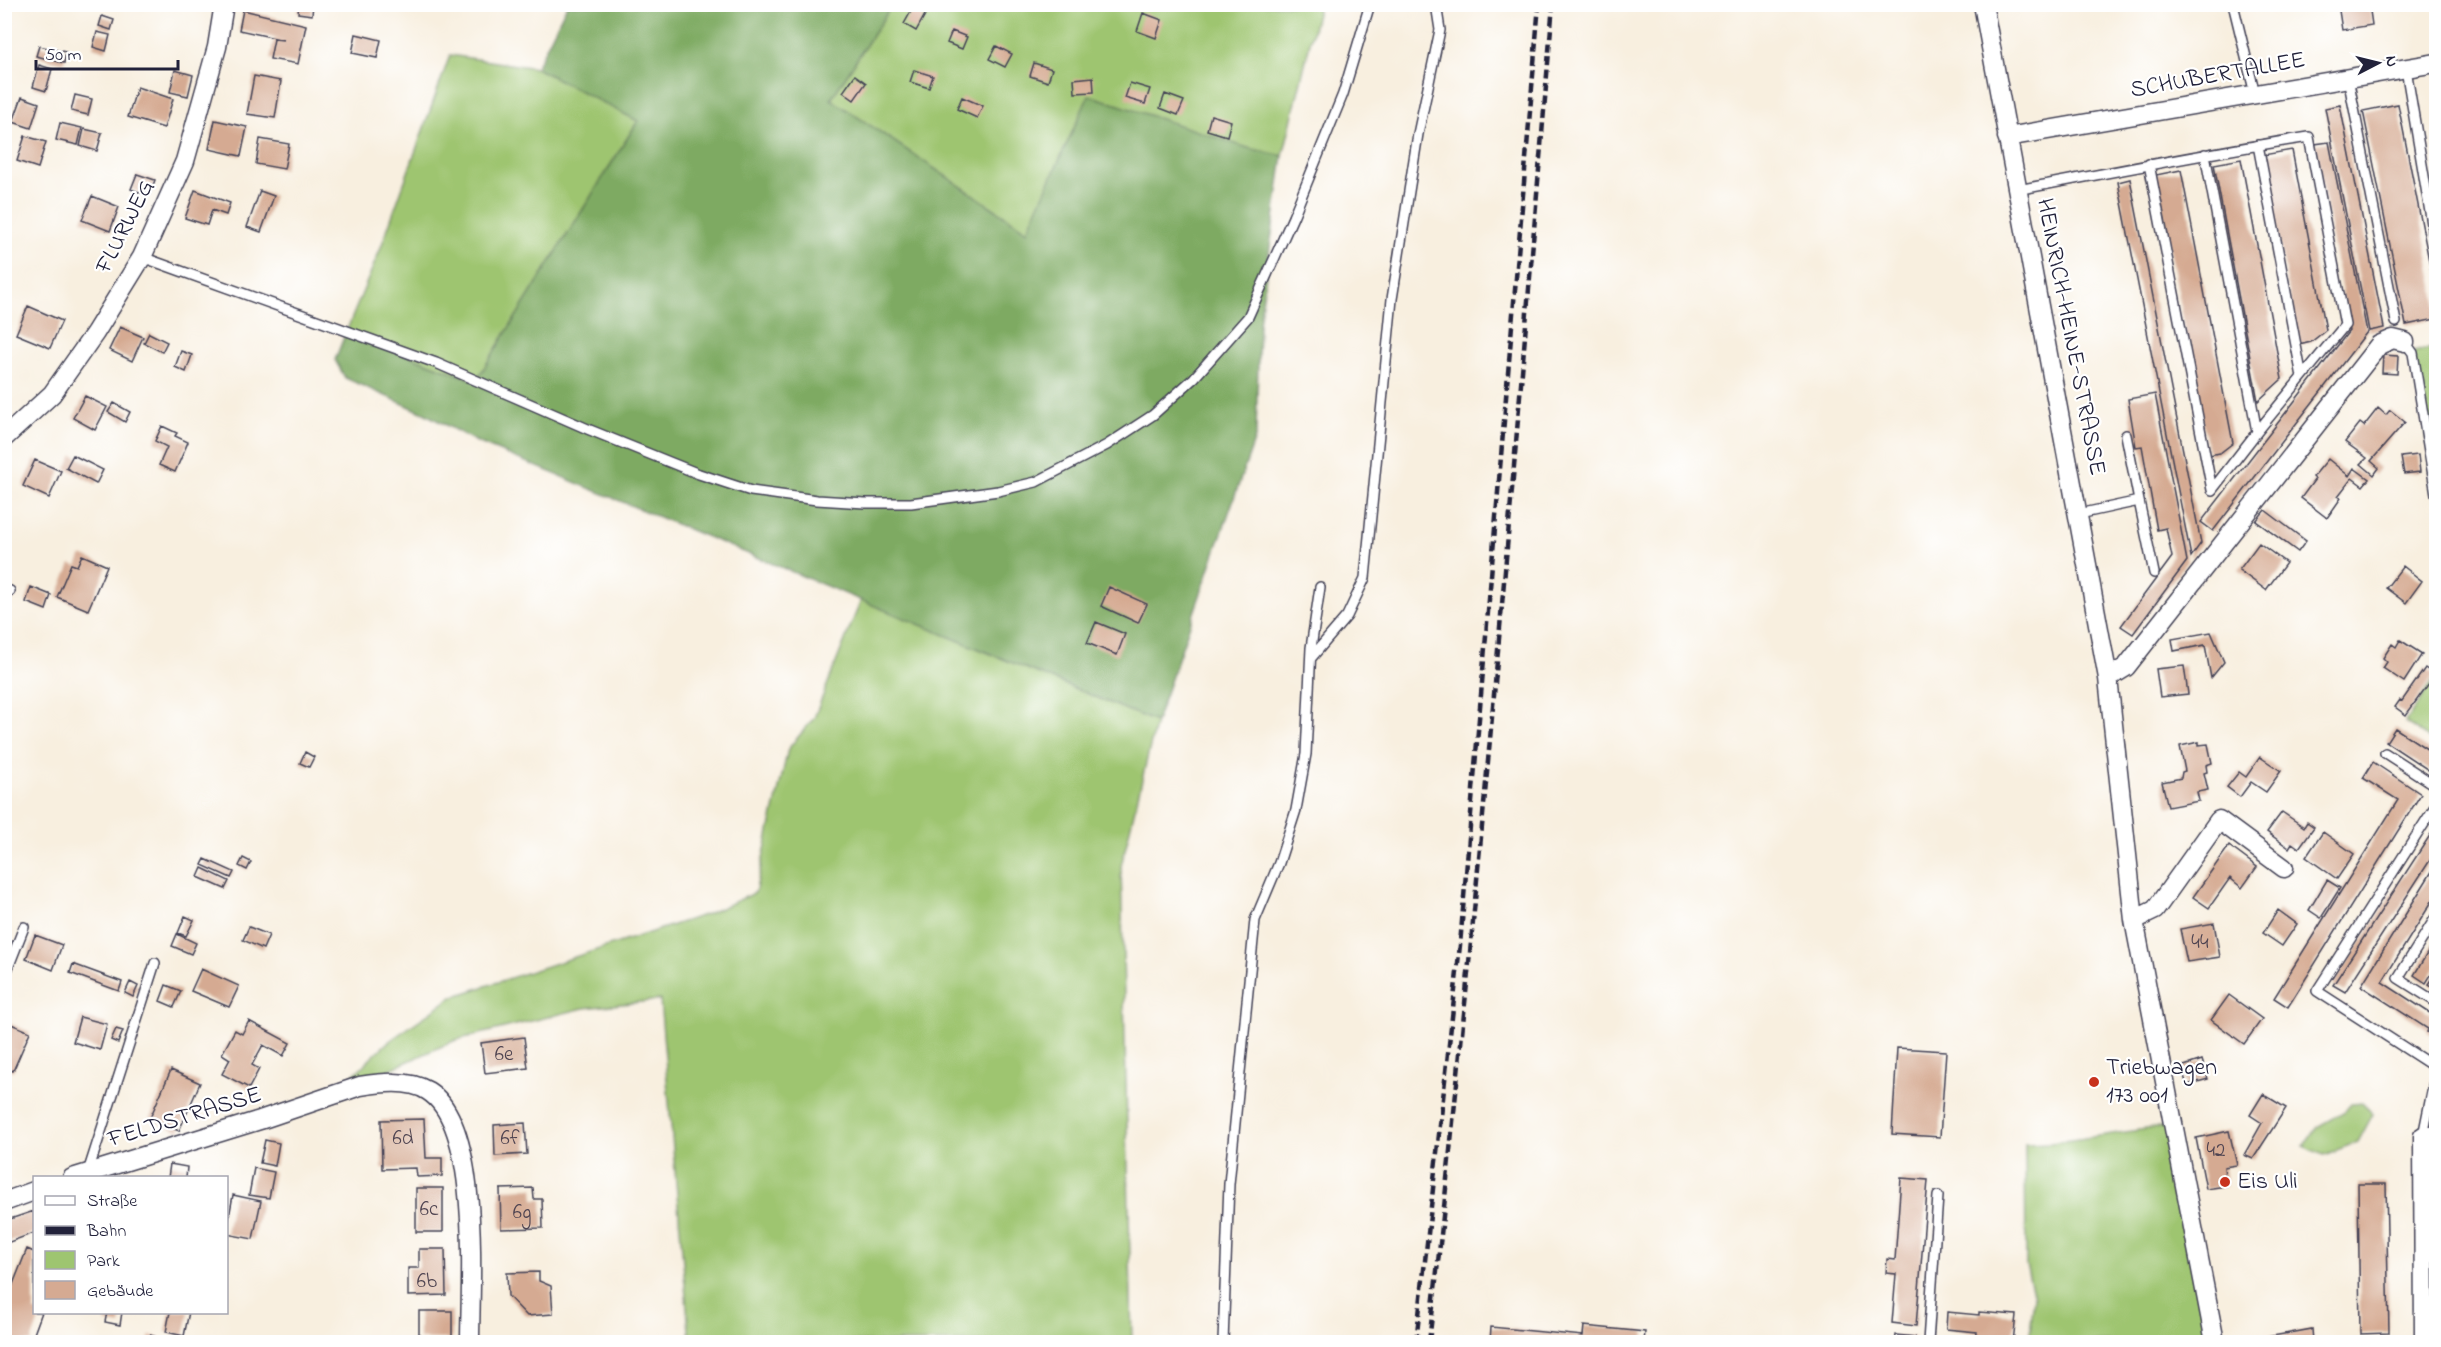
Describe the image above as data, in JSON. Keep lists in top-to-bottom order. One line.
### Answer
{"streets":{"street":["SCHUBERTALLEE","FLURWEG","HEINRICH-HEINE-STRASSE","FELDSTRASSE"]},"crossings":[["SCHUBERTALLEE","HEINRICH-HEINE-STRASSE"]],"places":["Triebwagen 173 001","Eis Uli"],"house_numbers":["44","6e","6d","6f","42","6c","6g","6b"],"legend":["Straße","Bahn","Park","Gebäude"],"scale_bar":"50 m","north":"right"}
